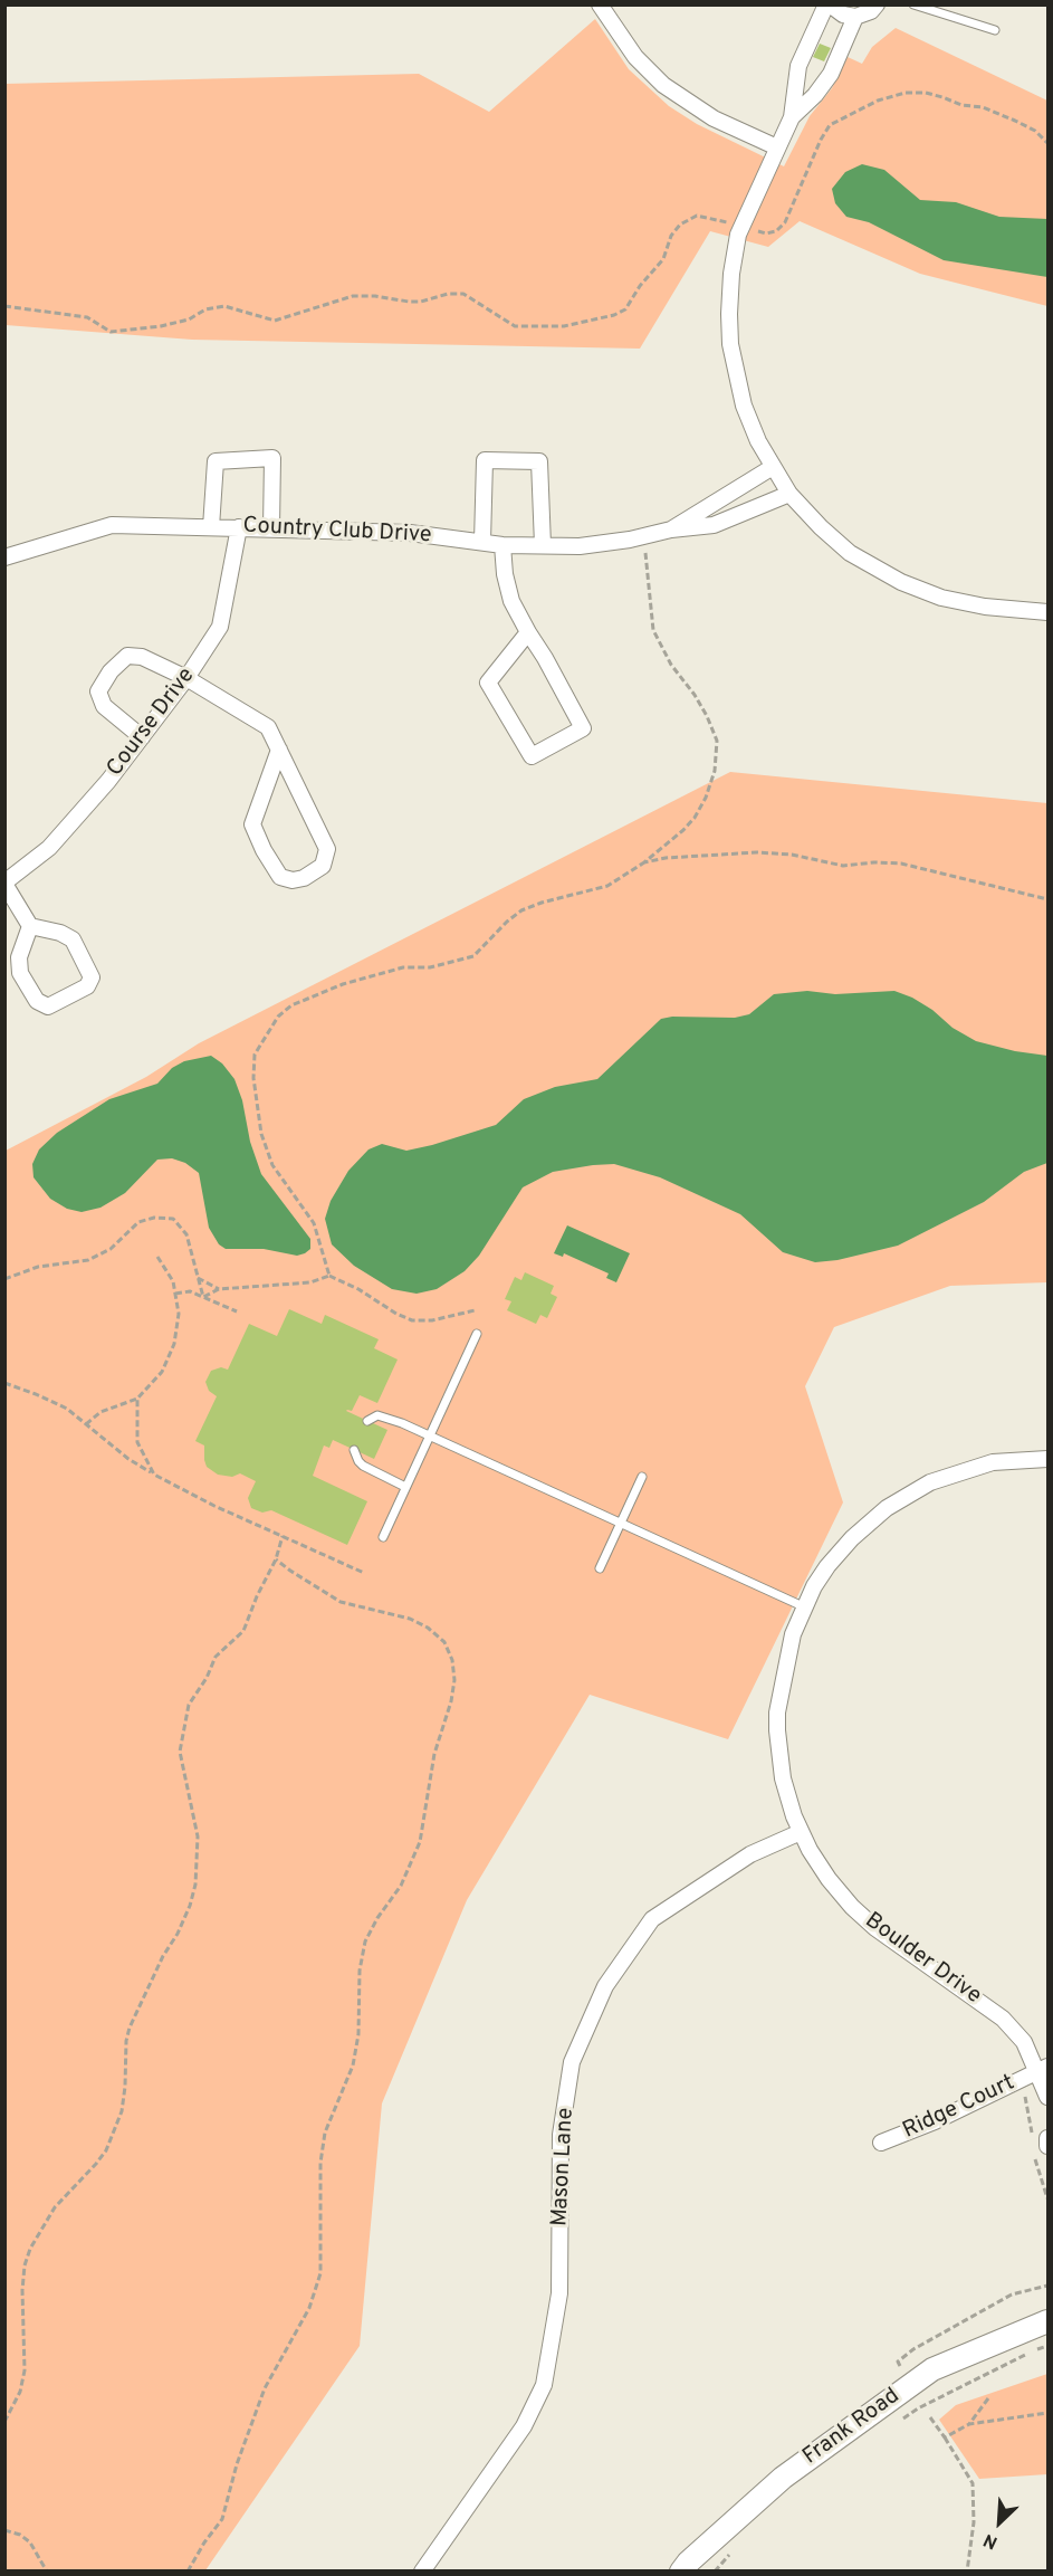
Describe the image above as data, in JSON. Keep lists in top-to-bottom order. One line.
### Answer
{"streets":{"street":["Country Club Drive","Course Drive","Boulder Drive","Ridge Court","Mason Lane","Frank Road"]},"crossings":[["Country Club Drive","Course Drive"],["Boulder Drive","Ridge Court"],["Boulder Drive","Mason Lane"]],"north":"bottom left"}
